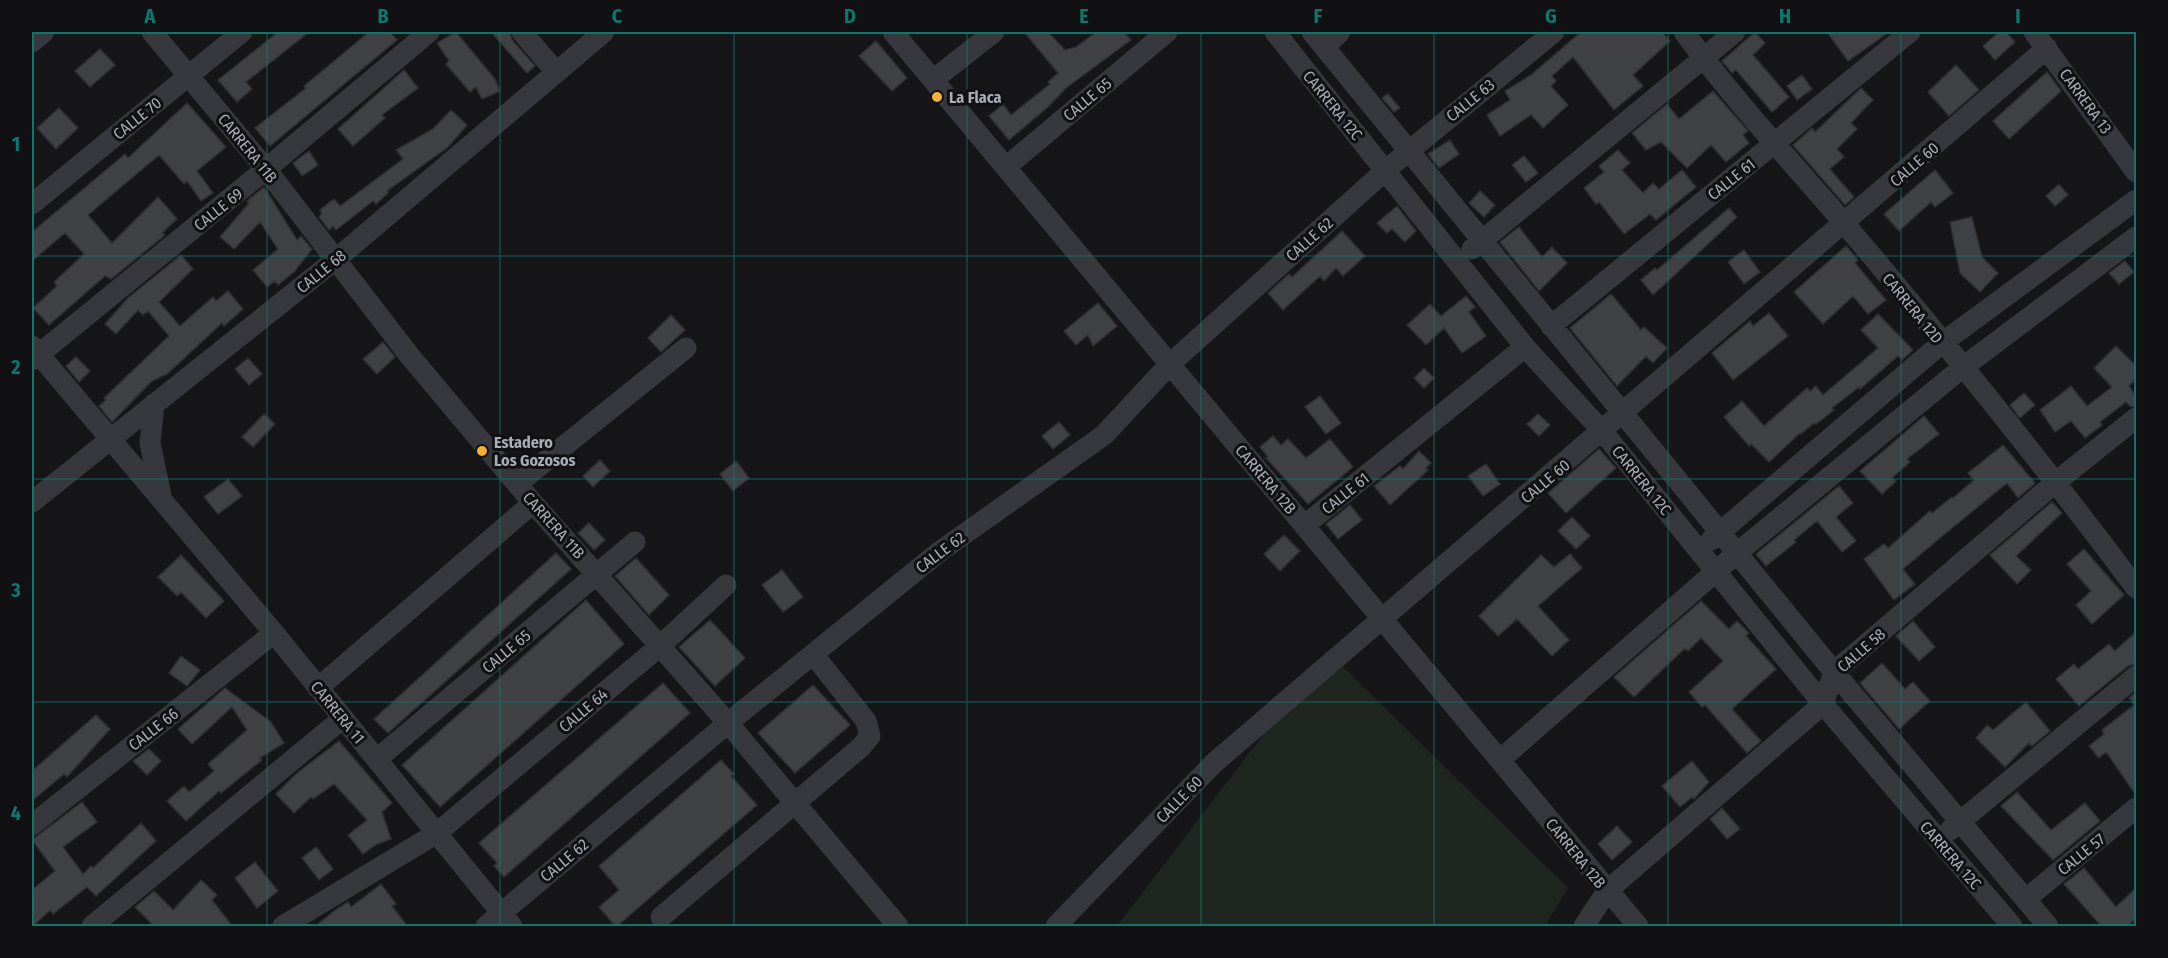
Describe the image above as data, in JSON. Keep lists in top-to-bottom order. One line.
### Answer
{"streets":{"street":["CALLE 65","CALLE 63","CARRERA 13","CARRERA 12C","CALLE 70","CARRERA 11B","CALLE 60","CALLE 61","CALLE 69","CALLE 62","CALLE 68","CARRERA 12D","CARRERA 12B","CALLE 58","CALLE 64","CARRERA 11","CALLE 66","CALLE 57"]},"crossings":[["CALLE 65","CARRERA 11B"],["CALLE 65","CARRERA 12B"],["CALLE 65","CARRERA 11"],["CALLE 63","CARRERA 12C"],["CALLE 63","CALLE 62"],["CARRERA 13","CALLE 60"],["CARRERA 12C","CALLE 60"],["CARRERA 12C","CALLE 61"],["CARRERA 12C","CALLE 62"],["CARRERA 12C","CALLE 58"],["CARRERA 12C","CALLE 57"],["CALLE 70","CARRERA 11B"],["CARRERA 11B","CALLE 69"],["CARRERA 11B","CALLE 62"],["CARRERA 11B","CALLE 68"],["CARRERA 11B","CALLE 64"],["CALLE 60","CARRERA 12D"],["CALLE 60","CARRERA 12B"],["CALLE 61","CARRERA 12D"],["CALLE 61","CARRERA 12B"],["CALLE 69","CARRERA 11"],["CALLE 62","CARRERA 12B"],["CALLE 62","CARRERA 11"],["CALLE 68","CARRERA 11"],["CARRERA 12D","CALLE 58"],["CALLE 64","CARRERA 11"],["CARRERA 11","CALLE 66"]],"places":["La Flaca","Estadero Los Gozosos"],"grid":{"columns":["A","B","C","D","E","F","G","H","I"],"rows":["1","2","3","4"]}}
